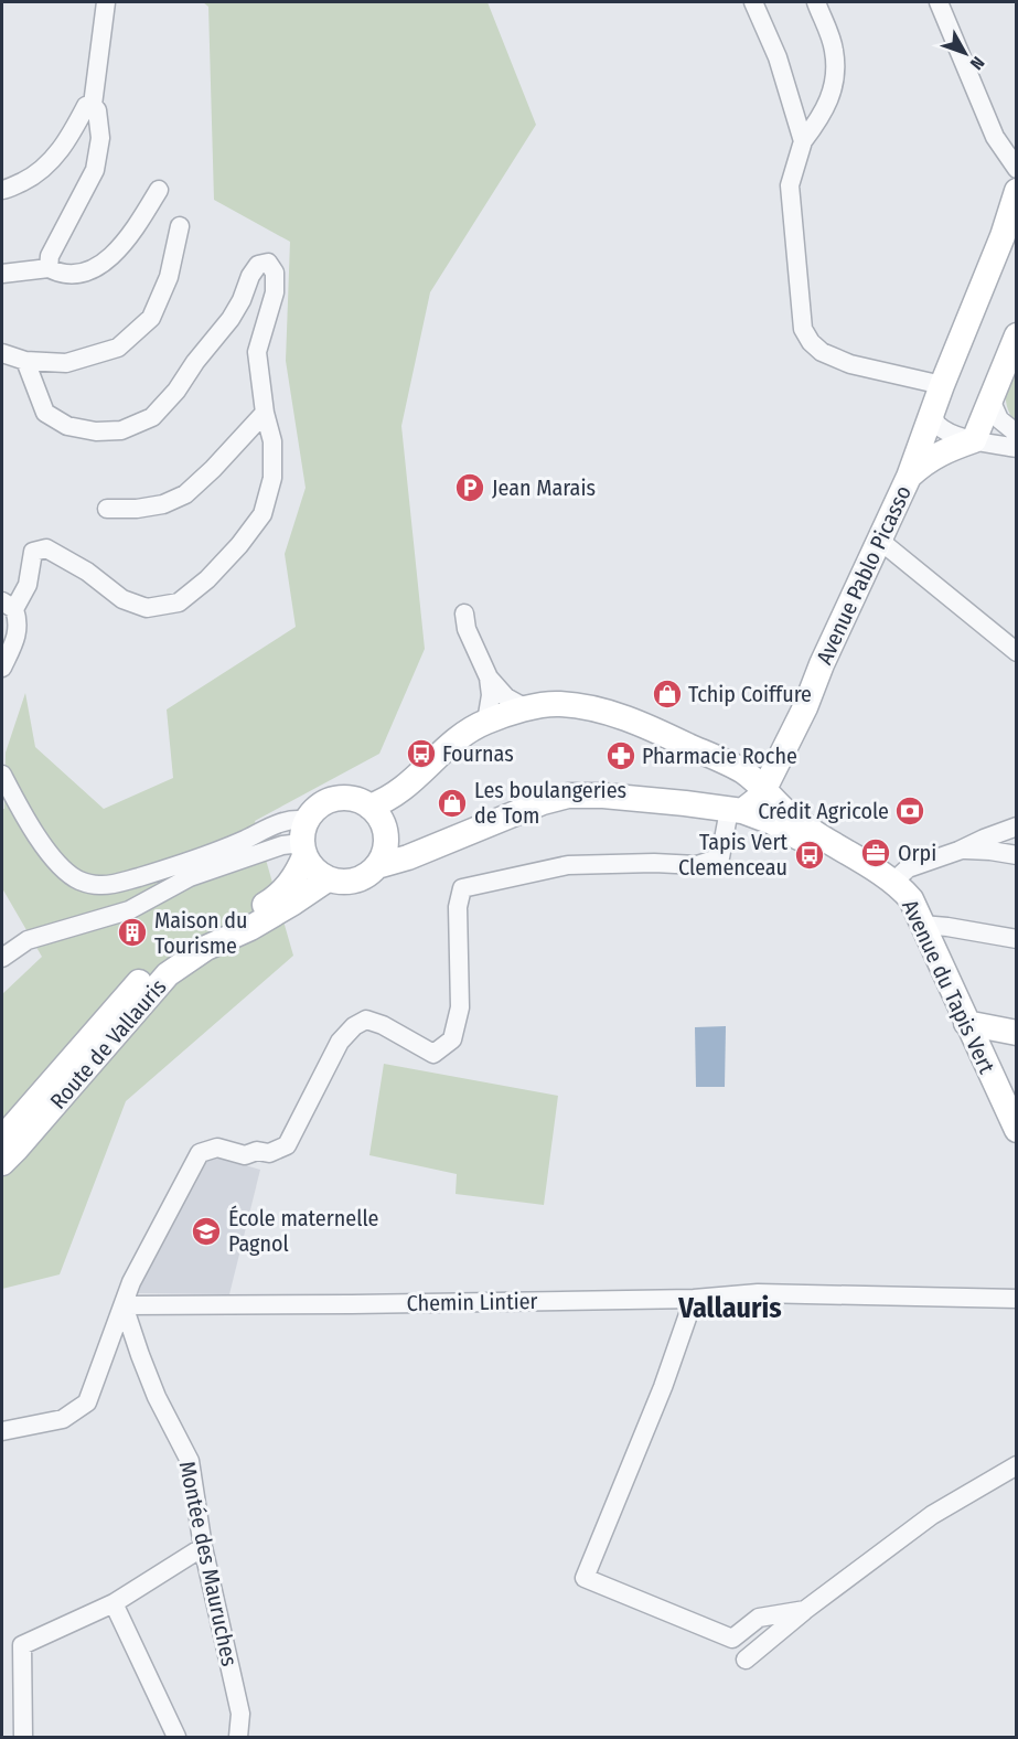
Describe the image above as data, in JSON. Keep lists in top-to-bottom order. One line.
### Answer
{"streets":{"main road":["Avenue Pablo Picasso","Avenue du Tapis Vert","Route de Vallauris"],"street":["Chemin Lintier","Montée des Mauruches"]},"crossings":[["Chemin Lintier","Montée des Mauruches"]],"districts":["Vallauris"],"places":{"parking":["Jean Marais"],"shop":["Tchip Coiffure","Les boulangeries de Tom"],"bus stop":["Fournas","Tapis Vert Clemenceau"],"pharmacy":["Pharmacie Roche"],"bank":["Crédit Agricole"],"office":["Orpi"],"building":["Maison du Tourisme"],"school or university":["École maternelle Pagnol"]},"north":"bottom right"}
